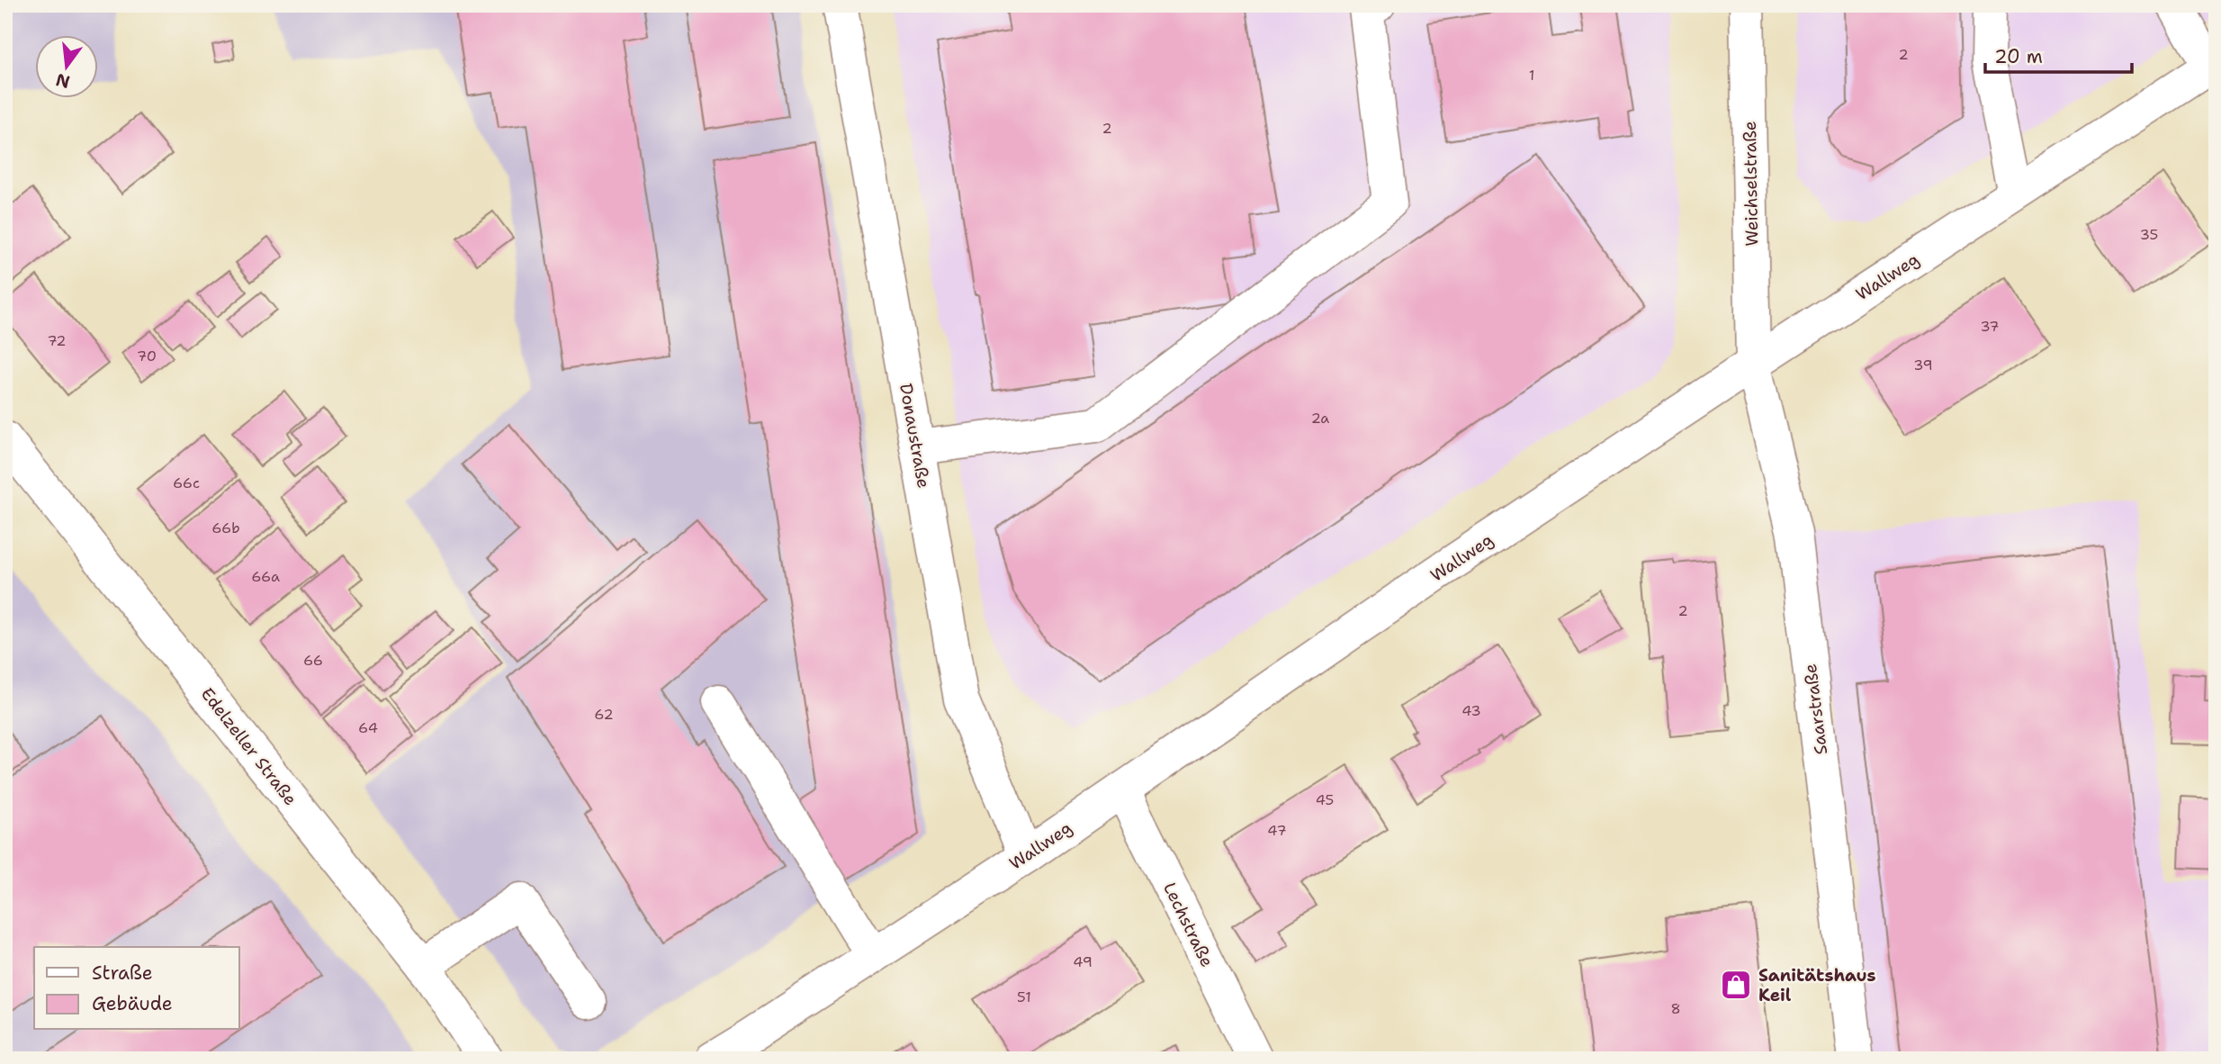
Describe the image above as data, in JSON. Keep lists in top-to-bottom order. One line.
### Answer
{"streets":{"street":["Weichselstraße","Wallweg","Donaustraße","Saarstraße","Edelzeller Straße","Lechstraße"]},"crossings":[["Weichselstraße","Wallweg"],["Weichselstraße","Saarstraße"],["Wallweg","Donaustraße"],["Wallweg","Saarstraße"],["Wallweg","Lechstraße"]],"places":{"shop":["Sanitätshaus Keil"]},"house_numbers":["2","1","2","35","37","72","70","39","2a","66c","66b","66a","2","66","43","62","64","45","47","49","51","8"],"legend":["Straße","Gebäude"],"scale_bar":"20 m","north":"bottom"}
